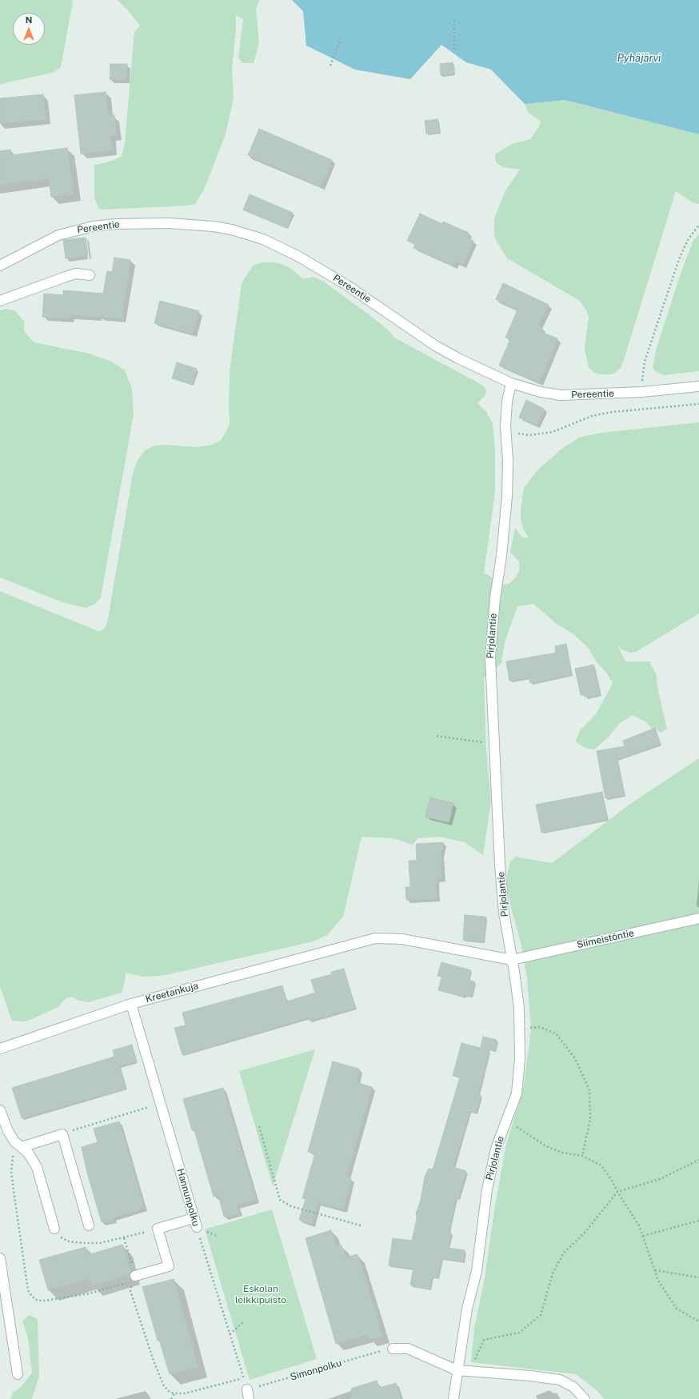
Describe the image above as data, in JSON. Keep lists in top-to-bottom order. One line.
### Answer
{"streets":{"street":["Pereentie","Pirjolantie","Siimeistöntie","Kreetankuja","Hannunpolku"],"path":["Simonpolku"]},"crossings":[["Pereentie","Pirjolantie"],["Pirjolantie","Siimeistöntie"],["Pirjolantie","Kreetankuja"],["Siimeistöntie","Kreetankuja"],["Kreetankuja","Hannunpolku"],["Hannunpolku","Simonpolku"]],"water":["Pyhäjärvi"],"parks":["Eskolan leikkipuisto"],"north":"top"}
